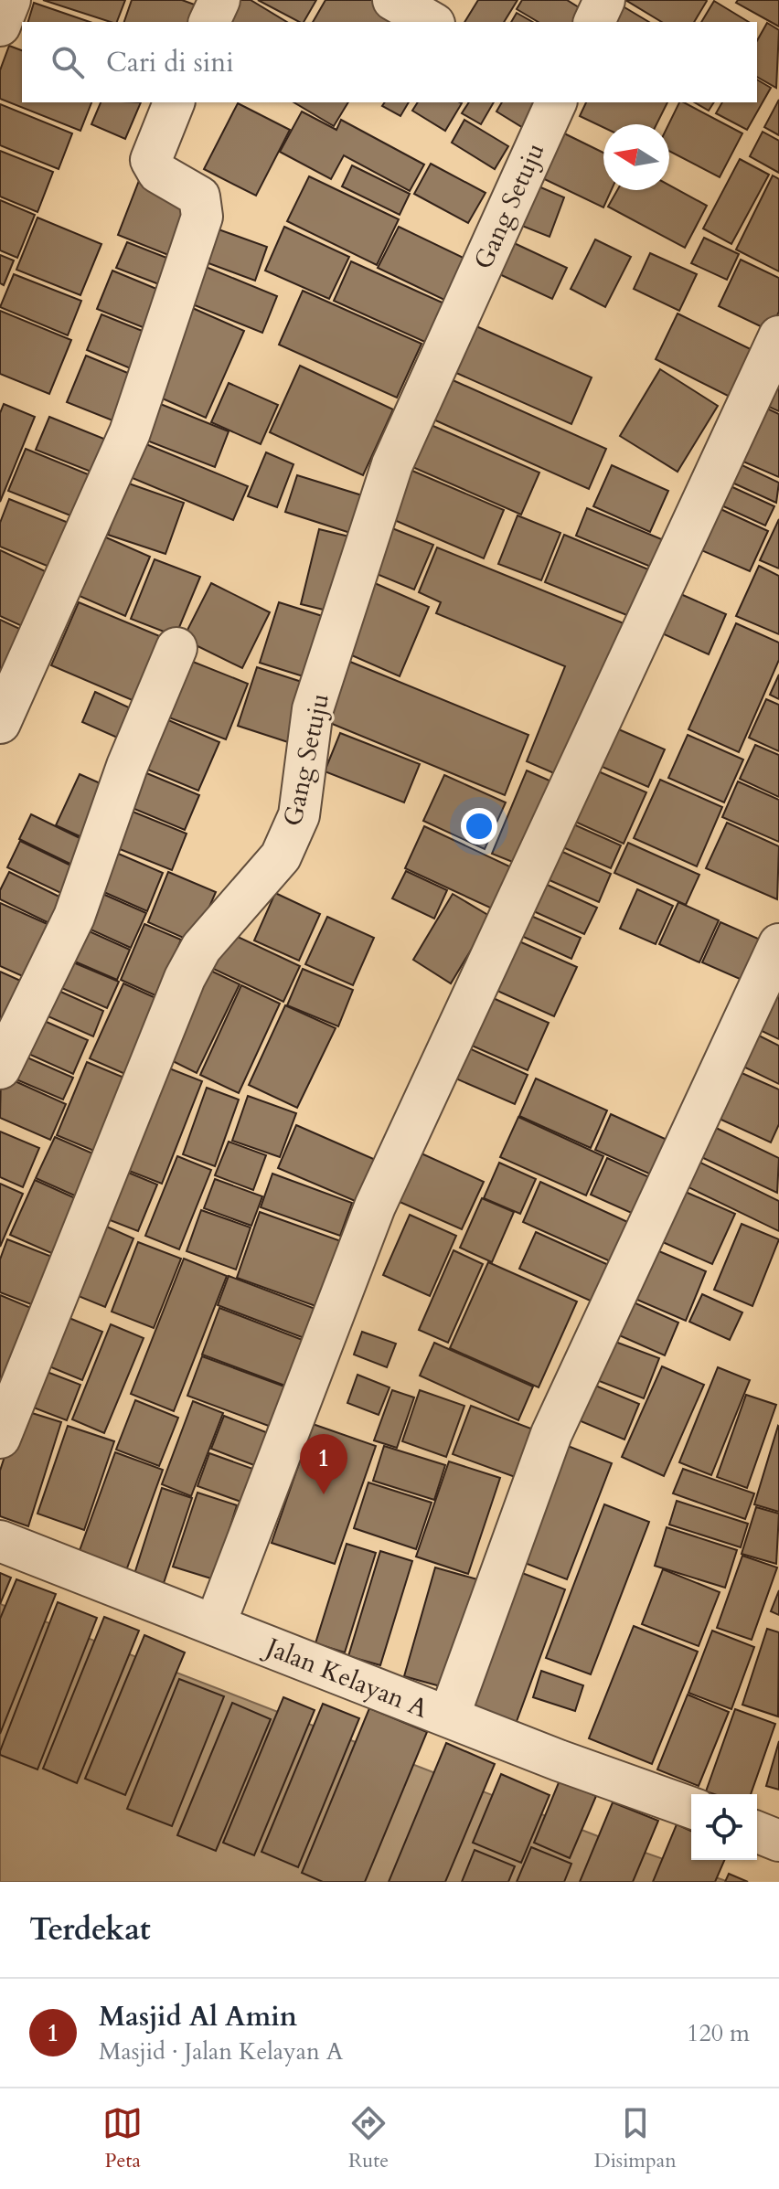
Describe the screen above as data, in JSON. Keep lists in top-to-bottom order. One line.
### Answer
{"streets":{"street":["Gang Setuju","Jalan Kelayan A"]},"north":"left","page":{"search":"Cari di sini","pins":"1","heading":"Terdekat","list":[{"mark":"1","name":"Masjid Al Amin","note":"Masjid · Jalan Kelayan A","value":"120 m"}],"nav":["Peta","Rute","Disimpan"]}}
